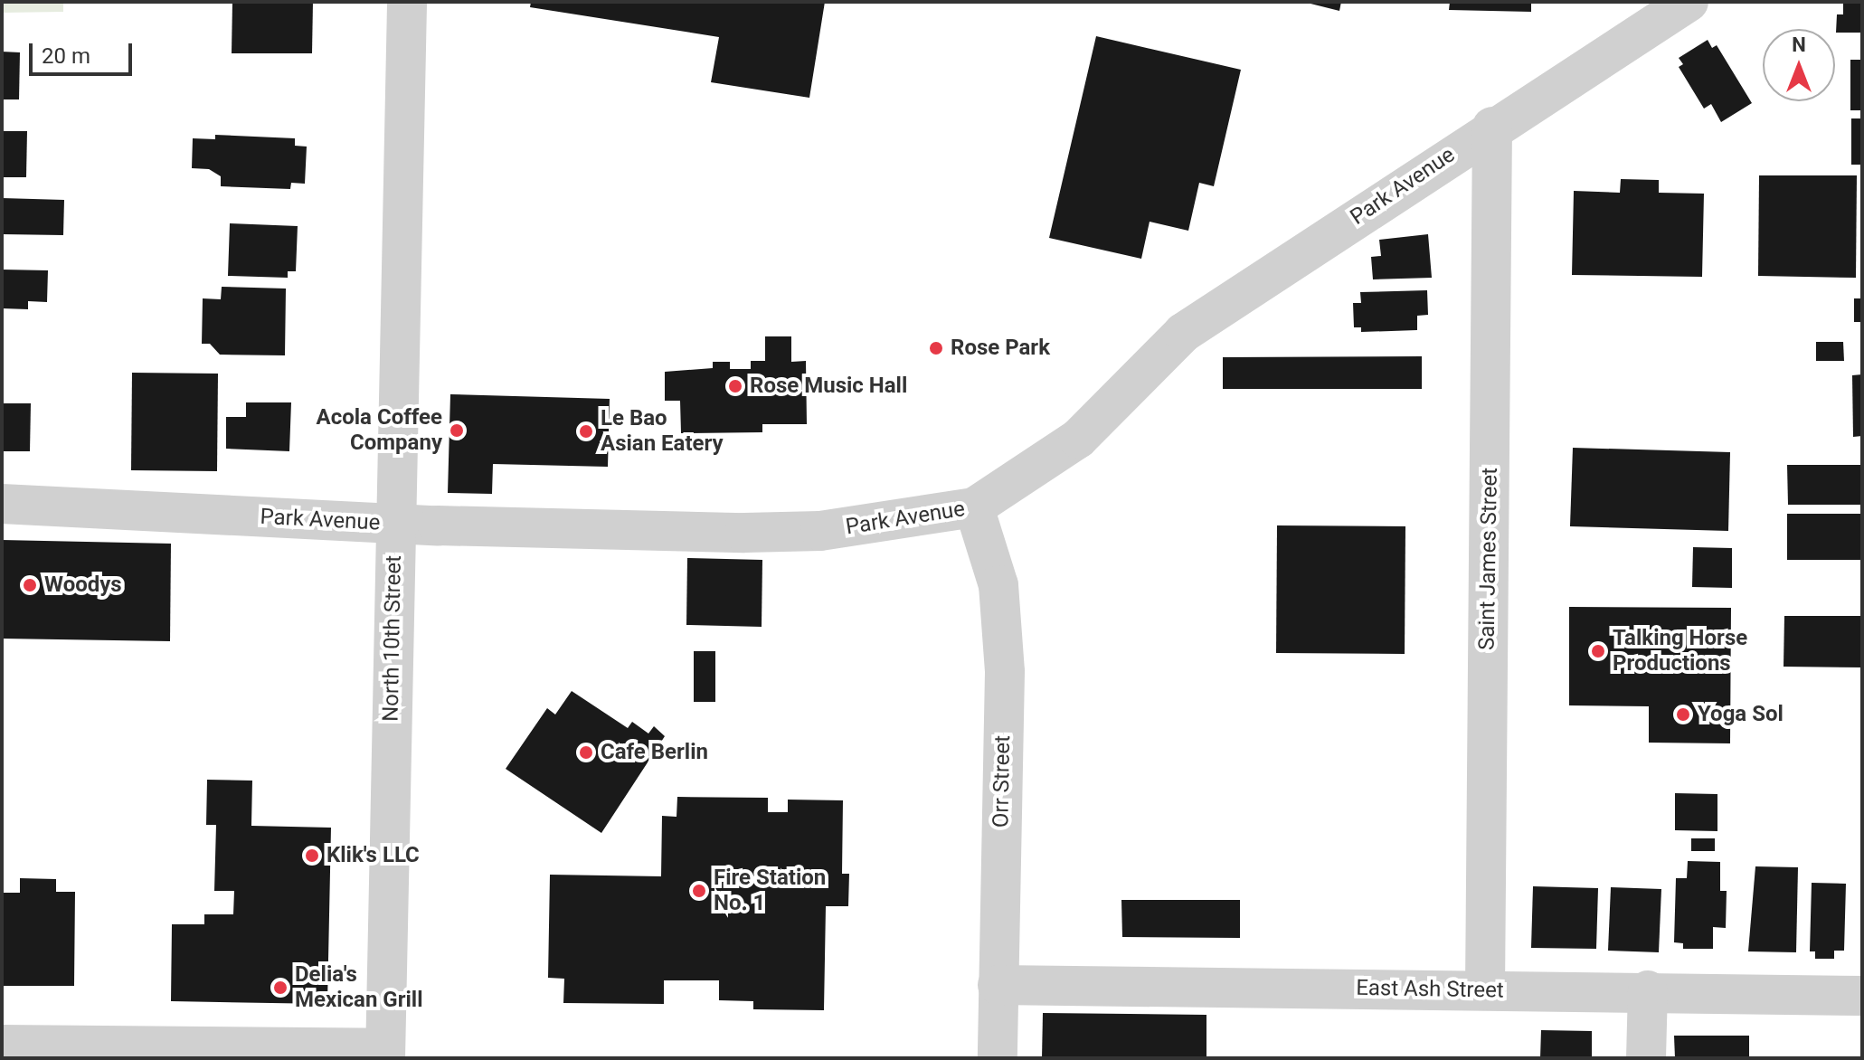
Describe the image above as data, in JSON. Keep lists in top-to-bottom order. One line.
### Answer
{"streets":{"street":["Park Avenue","Saint James Street","North 10th Street","Orr Street","East Ash Street"]},"crossings":[["Park Avenue","Saint James Street"],["Park Avenue","North 10th Street"],["Park Avenue","Orr Street"],["Saint James Street","East Ash Street"],["Orr Street","East Ash Street"]],"places":["Rose Park","Rose Music Hall","Acola Coffee Company","Le Bao Asian Eatery","Woodys","Talking Horse Productions","Yoga Sol","Cafe Berlin","Klik's LLC","Fire Station No. 1","Delia's Mexican Grill"],"scale_bar":"20 m","north":"top"}
